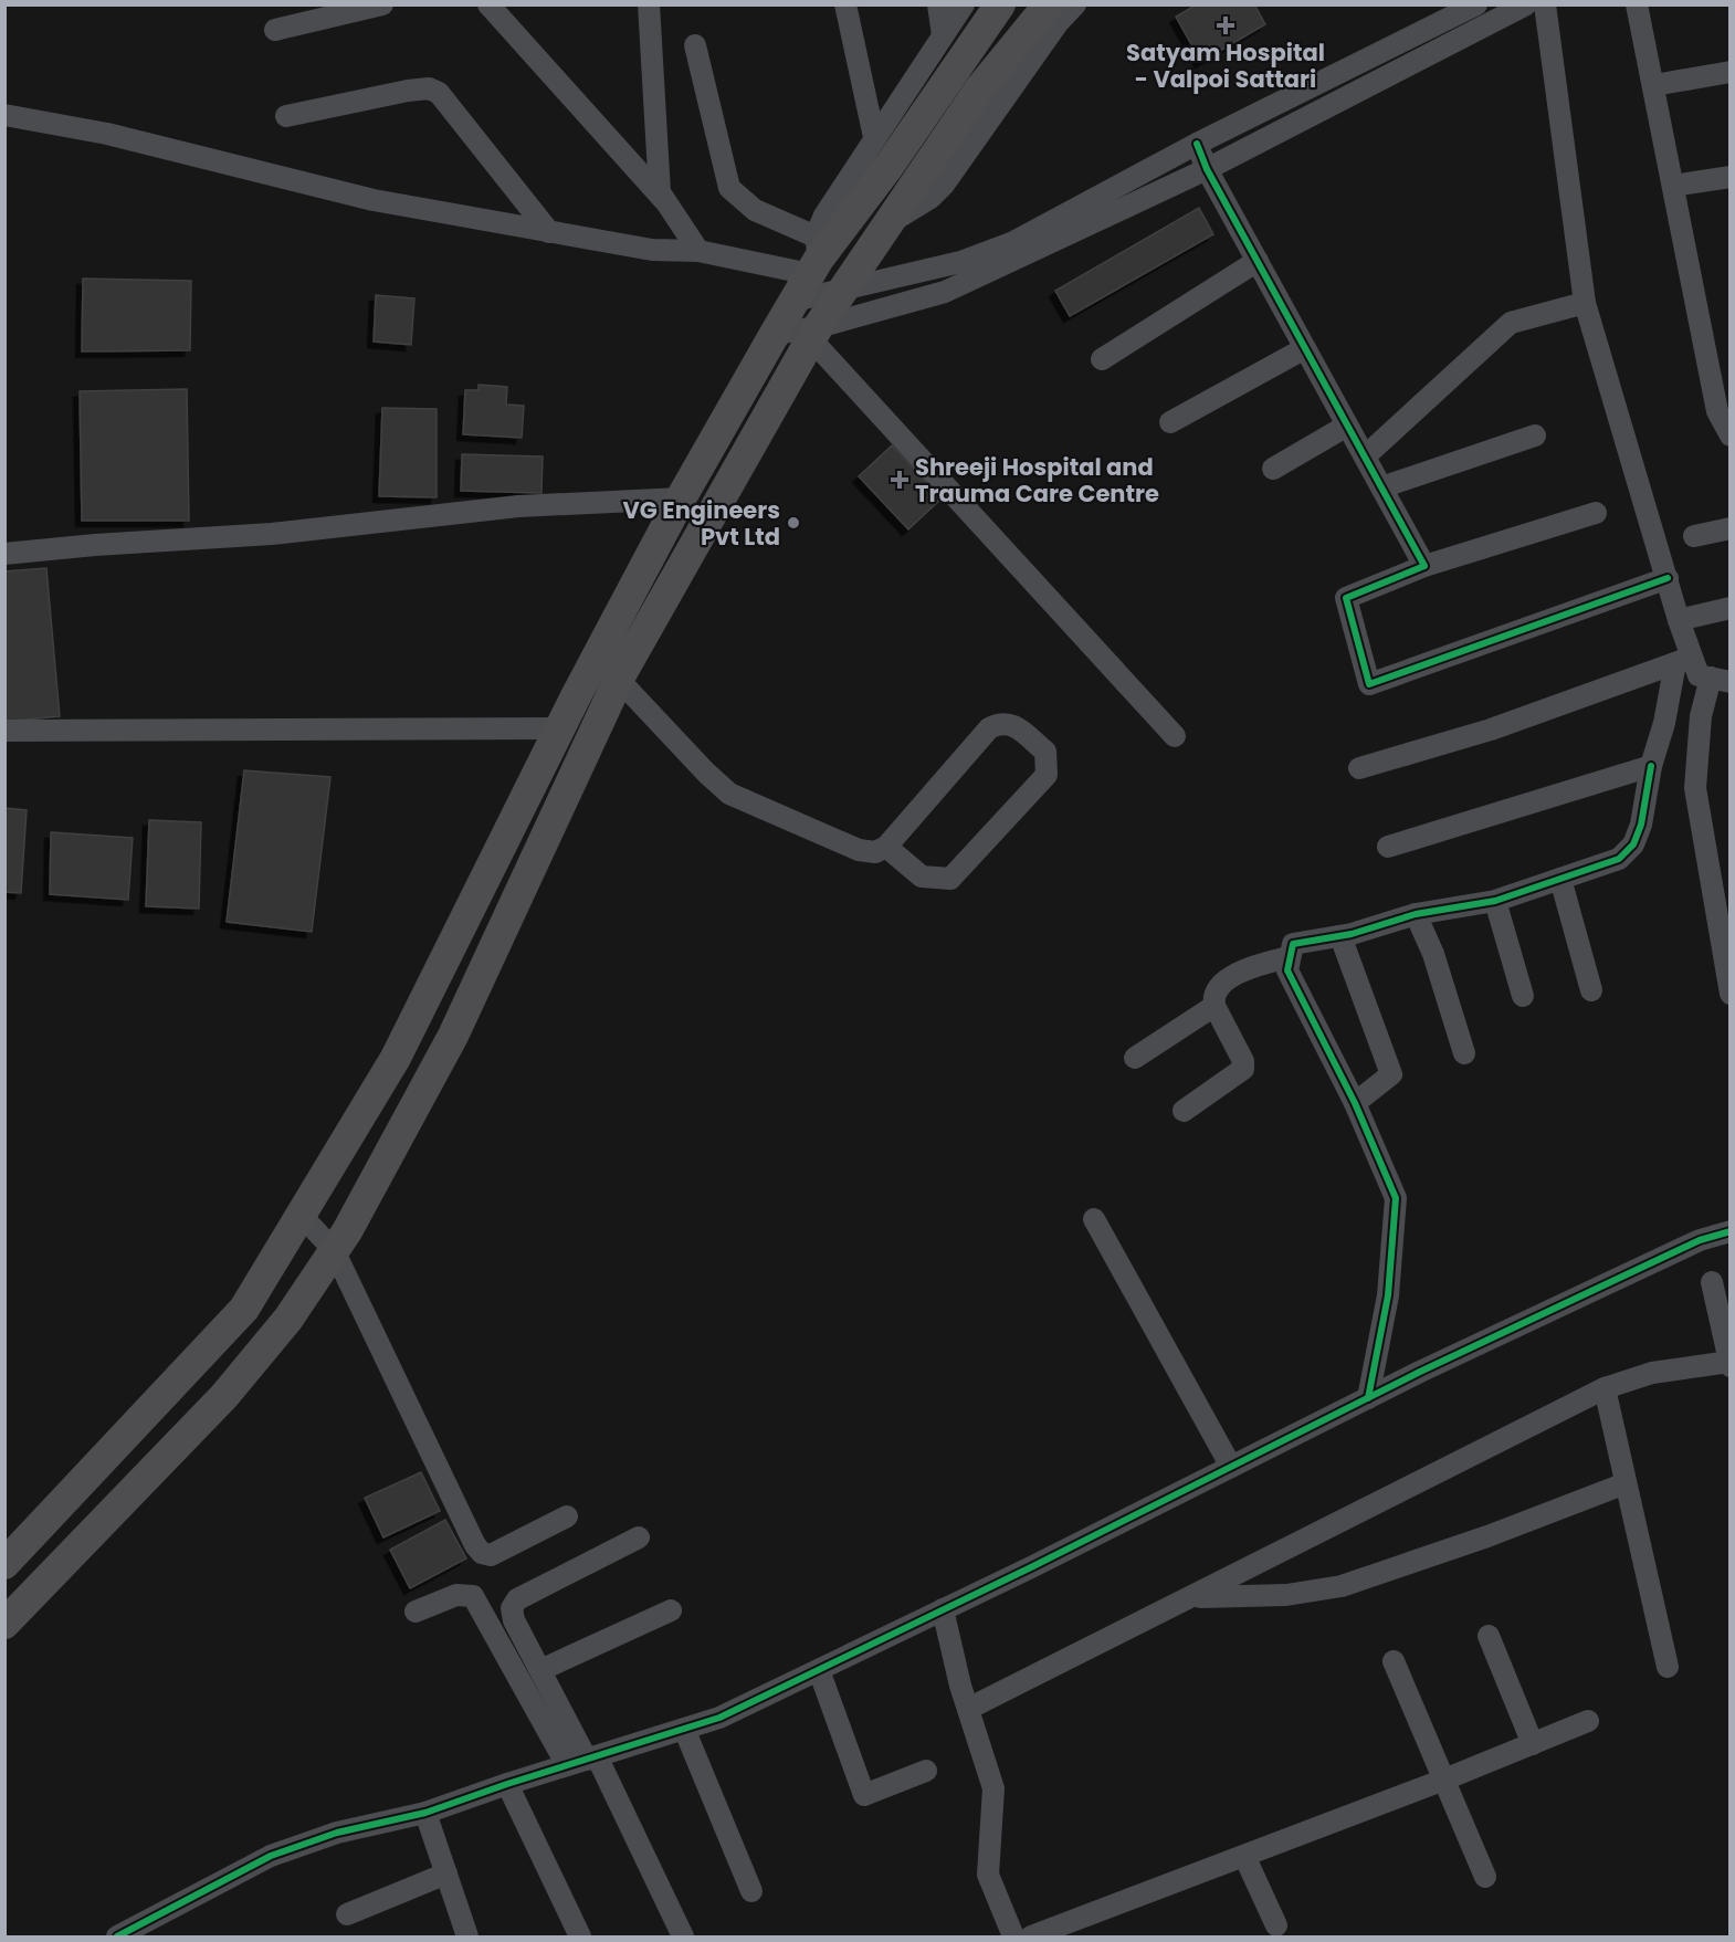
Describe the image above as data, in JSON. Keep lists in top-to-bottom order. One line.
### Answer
{"places":{"health":["Satyam Hospital - Valpoi Sattari","Shreeji Hospital and Trauma Care Centre"],"other":["VG Engineers Pvt Ltd"]}}
